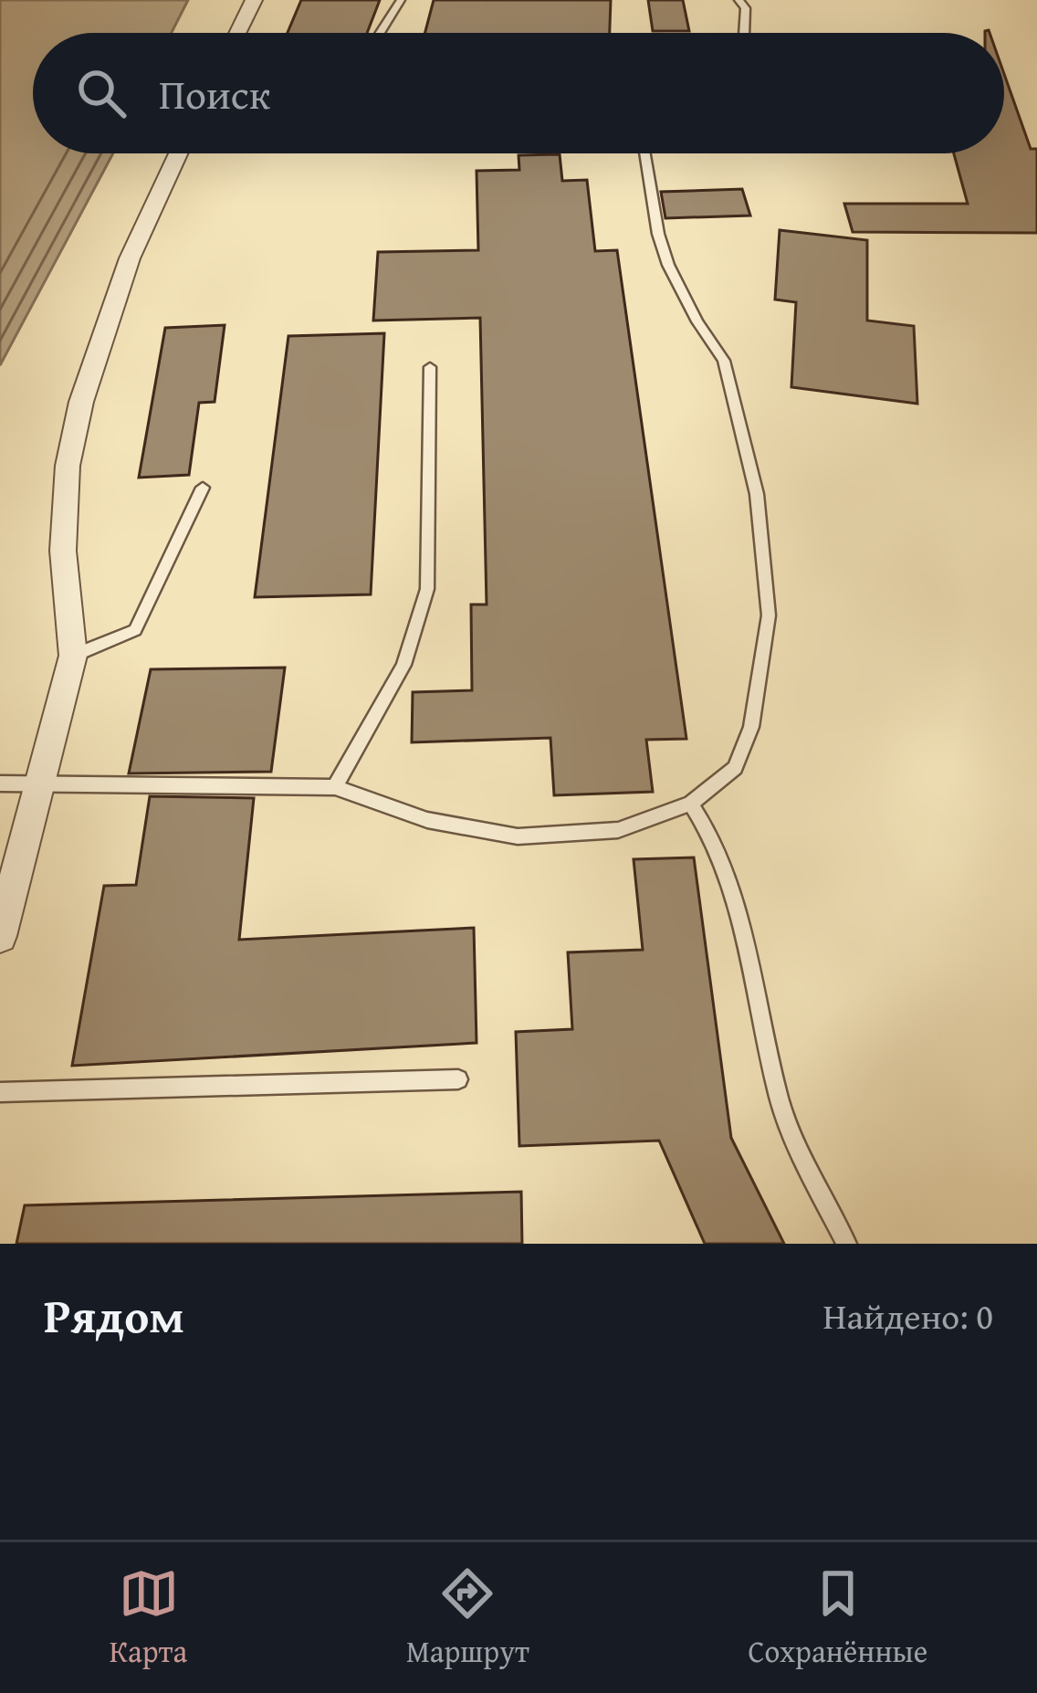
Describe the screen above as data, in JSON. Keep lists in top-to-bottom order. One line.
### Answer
{"page":{"search":"Поиск","heading":["Рядом","Найдено: 0"],"nav":["Карта","Маршрут","Сохранённые"]}}
